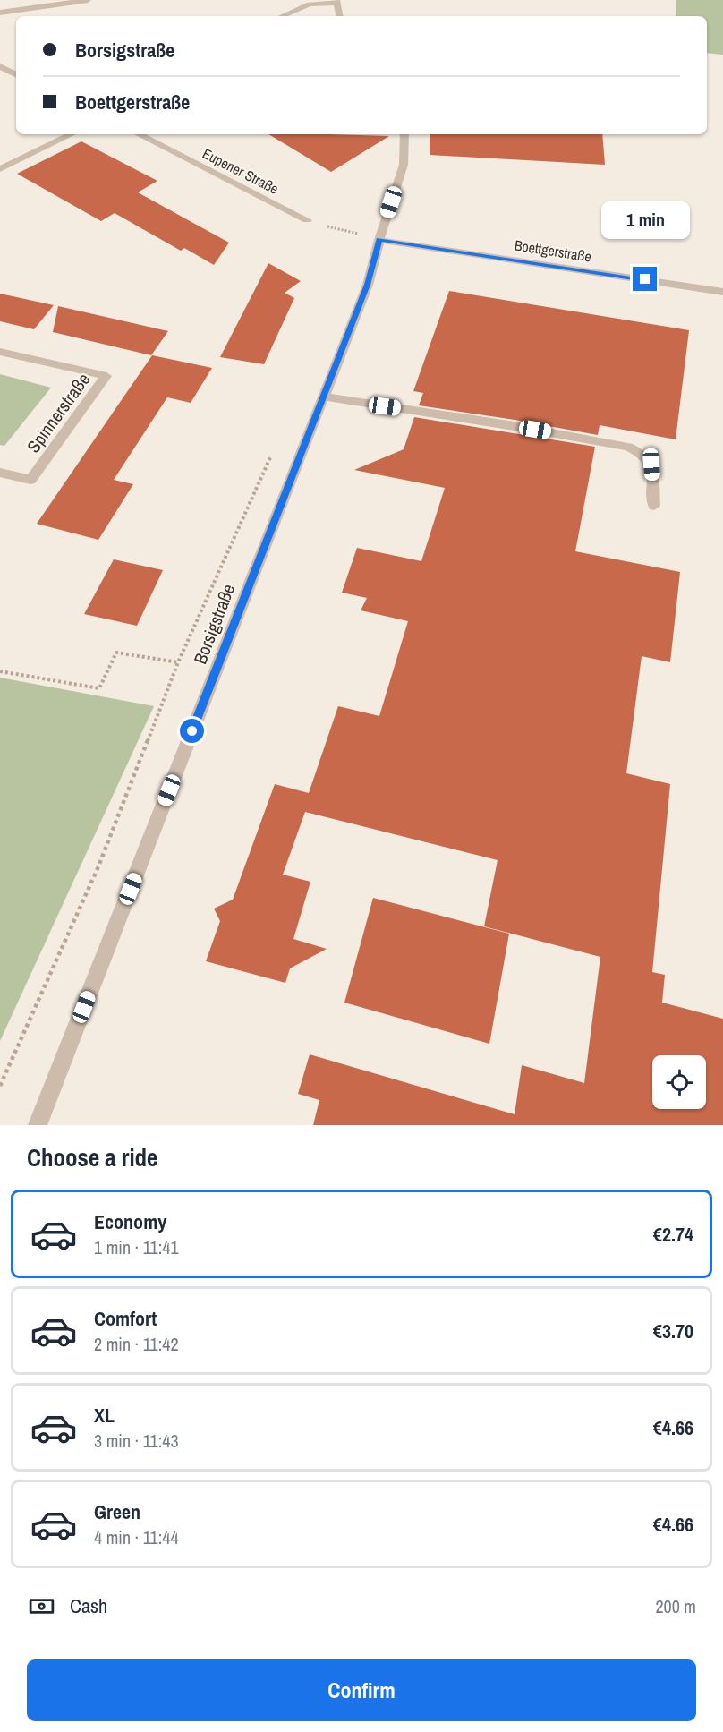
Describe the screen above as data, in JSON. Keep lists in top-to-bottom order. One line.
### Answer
{"streets":{"street":["Eupener Straße","Boettgerstraße","Spinnerstraße","Borsigstraße"]},"crossings":[["Boettgerstraße","Borsigstraße"]],"page":{"banner":["Borsigstraße","Boettgerstraße"],"bubble":"1 min","heading":"Choose a ride","list":[{"name":"Economy","note":"1 min · 11:41","value":"€2.74"},{"name":"Comfort","note":"2 min · 11:42","value":"€3.70"},{"name":"XL","note":"3 min · 11:43","value":"€4.66"},{"name":"Green","note":"4 min · 11:44","value":"€4.66"}],"pay":["Cash","200 m"],"buttons":"Confirm"}}
